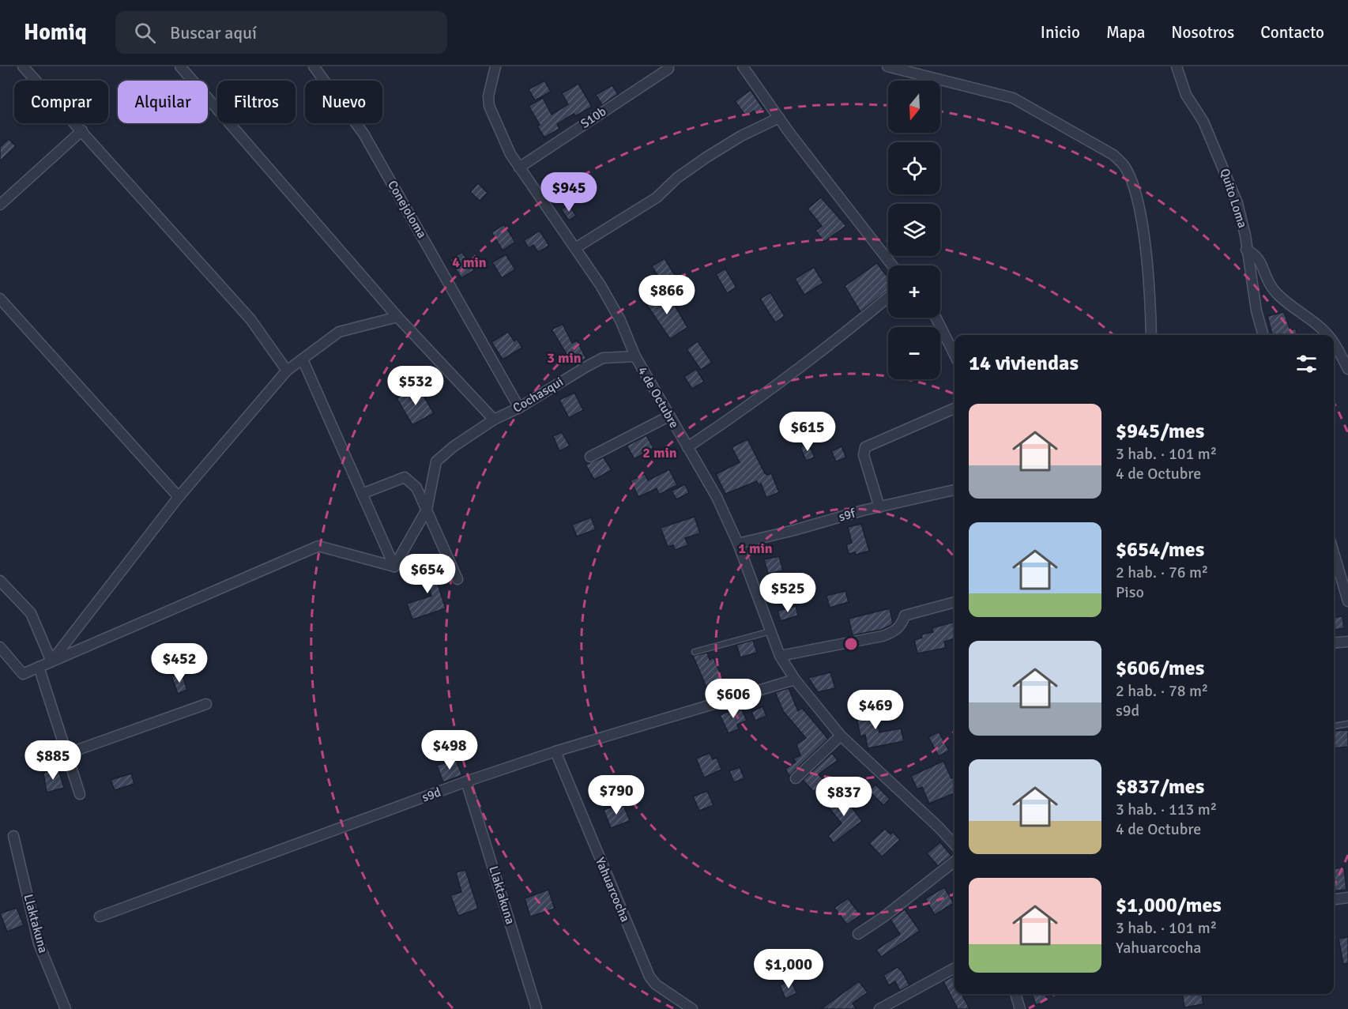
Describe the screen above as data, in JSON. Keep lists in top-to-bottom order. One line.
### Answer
{"streets":{"street":["S10b","Quito Loma","Conejoloma","Cochasqui","4 de Octubre","s9f","s9d","Yahuarcocha","Llaktakuna"]},"crossings":[["S10b","4 de Octubre"],["Conejoloma","Cochasqui"],["Cochasqui","4 de Octubre"],["4 de Octubre","s9f"],["4 de Octubre","s9d"],["s9d","Yahuarcocha"],["s9d","Llaktakuna"]],"north":"bottom","page":{"header":"Homiq","search":"Buscar aquí","nav":["Inicio","Mapa","Nosotros","Contacto"],"map_buttons":["+","−"],"chip":["Comprar","Alquilar","Filtros","Nuevo"],"price":["$945","$866","$532","$615","$654","$525","$452","$606","$469","$498","$885","$790","$837","$1,000"],"heading":"14 viviendas","list":[{"name":"$945/mes","note":"3 hab. · 101 m² · 4 de Octubre"},{"name":"$654/mes","note":"2 hab. · 76 m² · Piso"},{"name":"$606/mes","note":"2 hab. · 78 m² · s9d"},{"name":"$837/mes","note":"3 hab. · 113 m² · 4 de Octubre"},{"name":"$1,000/mes","note":"3 hab. · 101 m² · Yahuarcocha"}]},"rings":["4 min","3 min","2 min","1 min"]}
